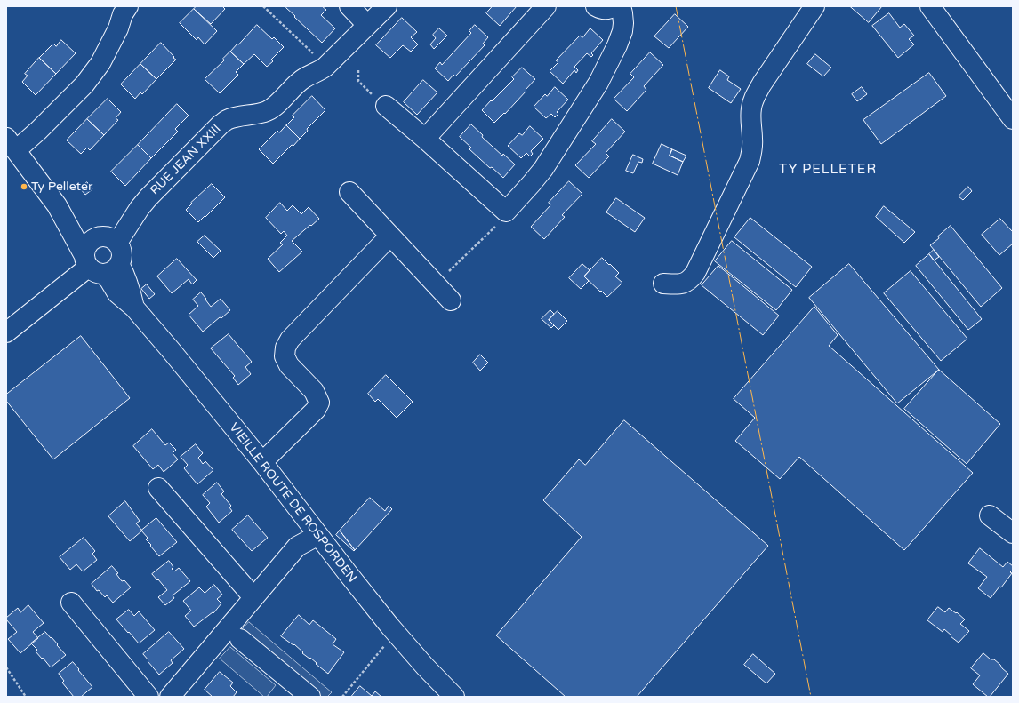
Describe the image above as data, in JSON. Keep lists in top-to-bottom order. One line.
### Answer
{"streets":{"street":["RUE JEAN XXIII","VIEILLE ROUTE DE ROSPORDEN"]},"crossings":[["RUE JEAN XXIII","VIEILLE ROUTE DE ROSPORDEN"]],"districts":["TY PELLETER"],"places":["Ty Pelleter"]}
